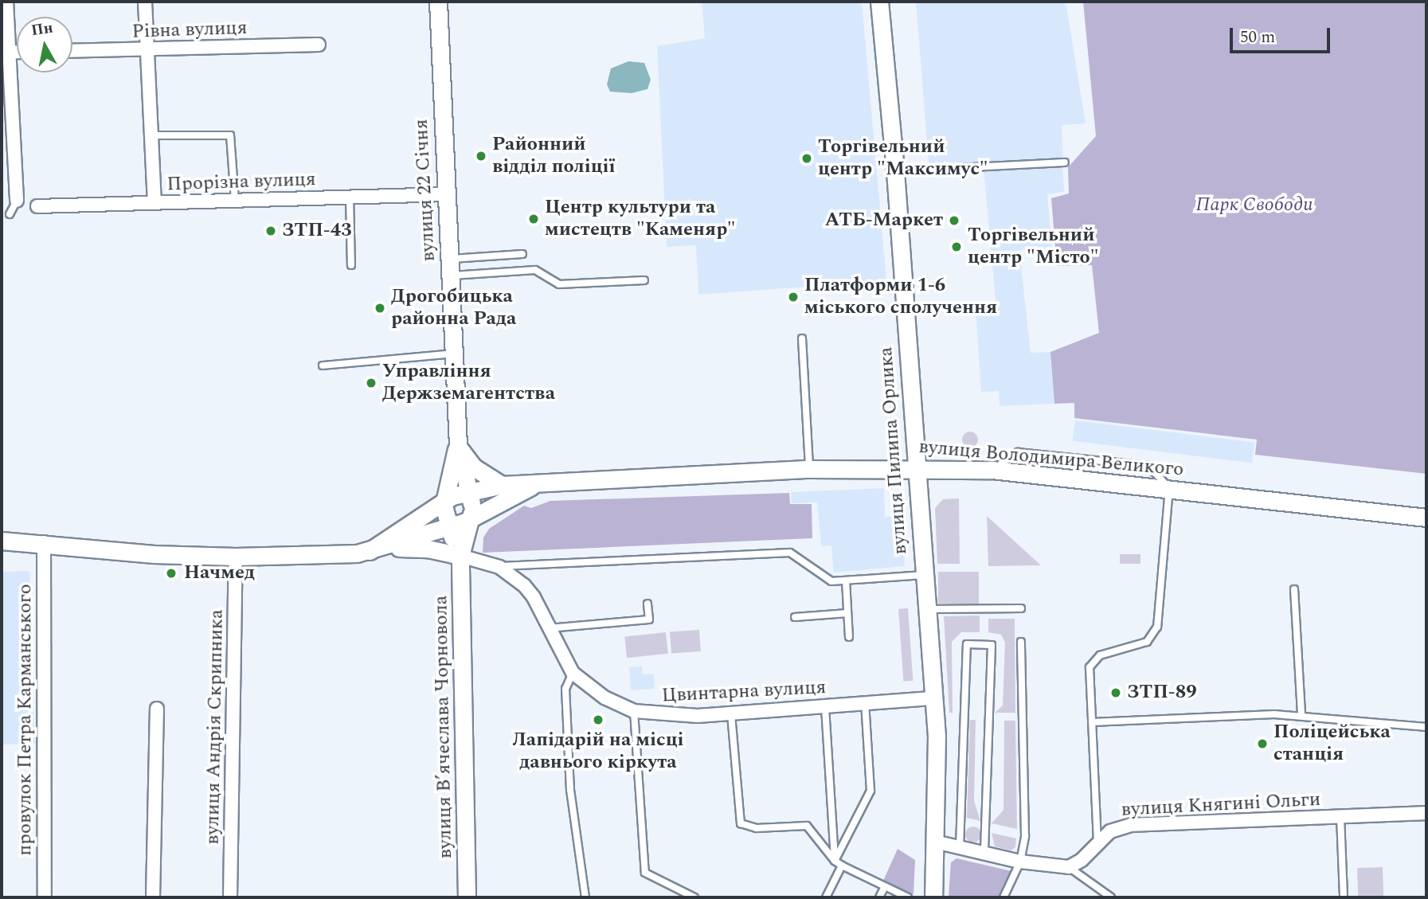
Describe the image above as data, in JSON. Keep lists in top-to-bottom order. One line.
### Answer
{"streets":{"main road":["вулиця 22 Січня","вулиця Пилипа Орлика","вулиця Володимира Великого","вулиця Вʼячеслава Чорновола"],"street":["Рівна вулиця","Прорізна вулиця","Цвинтарна вулиця","провулок Петра Карманського","вулиця Андрія Скрипника","вулиця Княгині Ольги"]},"crossings":[["Прорізна вулиця","вулиця 22 Січня"],["вулиця Пилипа Орлика","вулиця Володимира Великого"],["вулиця Пилипа Орлика","Цвинтарна вулиця"],["Цвинтарна вулиця","вулиця Вʼячеслава Чорновола"]],"parks":["Парк Свободи"],"places":["Районний відділ поліції","Торгівельний центр \"Максимус\"","Центр культури та мистецтв \"Каменяр\"","АТБ-Маркет","ЗТП-43","Торгівельний центр \"Місто\"","Платформи 1-6 міського сполучення","Дрогобицька районна Рада","Управління Держземагентства","Начмед","ЗТП-89","Лапідарій на місці давнього кіркута","Поліцейська станція"],"scale_bar":"50 m","north":"top"}
